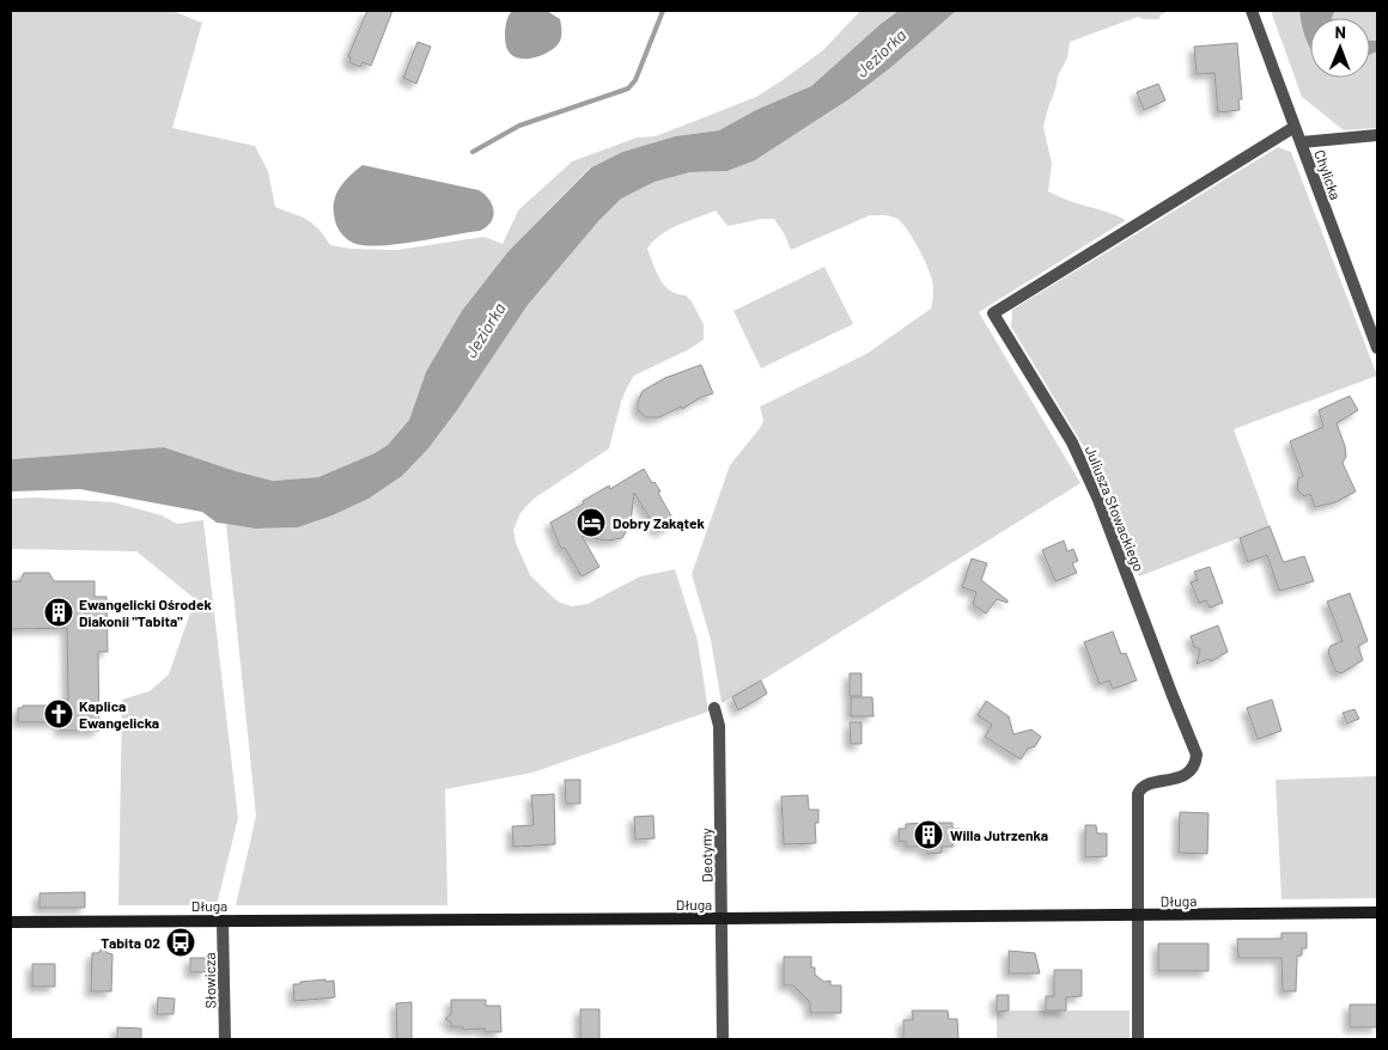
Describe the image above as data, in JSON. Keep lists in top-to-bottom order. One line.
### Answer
{"streets":{"street":["Chylicka","Juliusza Słowackiego","Deotymy","Długa","Słowicza"]},"crossings":[["Chylicka","Juliusza Słowackiego"],["Juliusza Słowackiego","Długa"],["Deotymy","Długa"],["Długa","Słowicza"]],"water":["Jeziorka"],"places":{"hotel":["Dobry Zakątek"],"building":["Ewangelicki Ośrodek Diakonii \"Tabita\"","Willa Jutrzenka"],"church":["Kaplica Ewangelicka"],"bus stop":["Tabita 02"]},"north":"top"}
